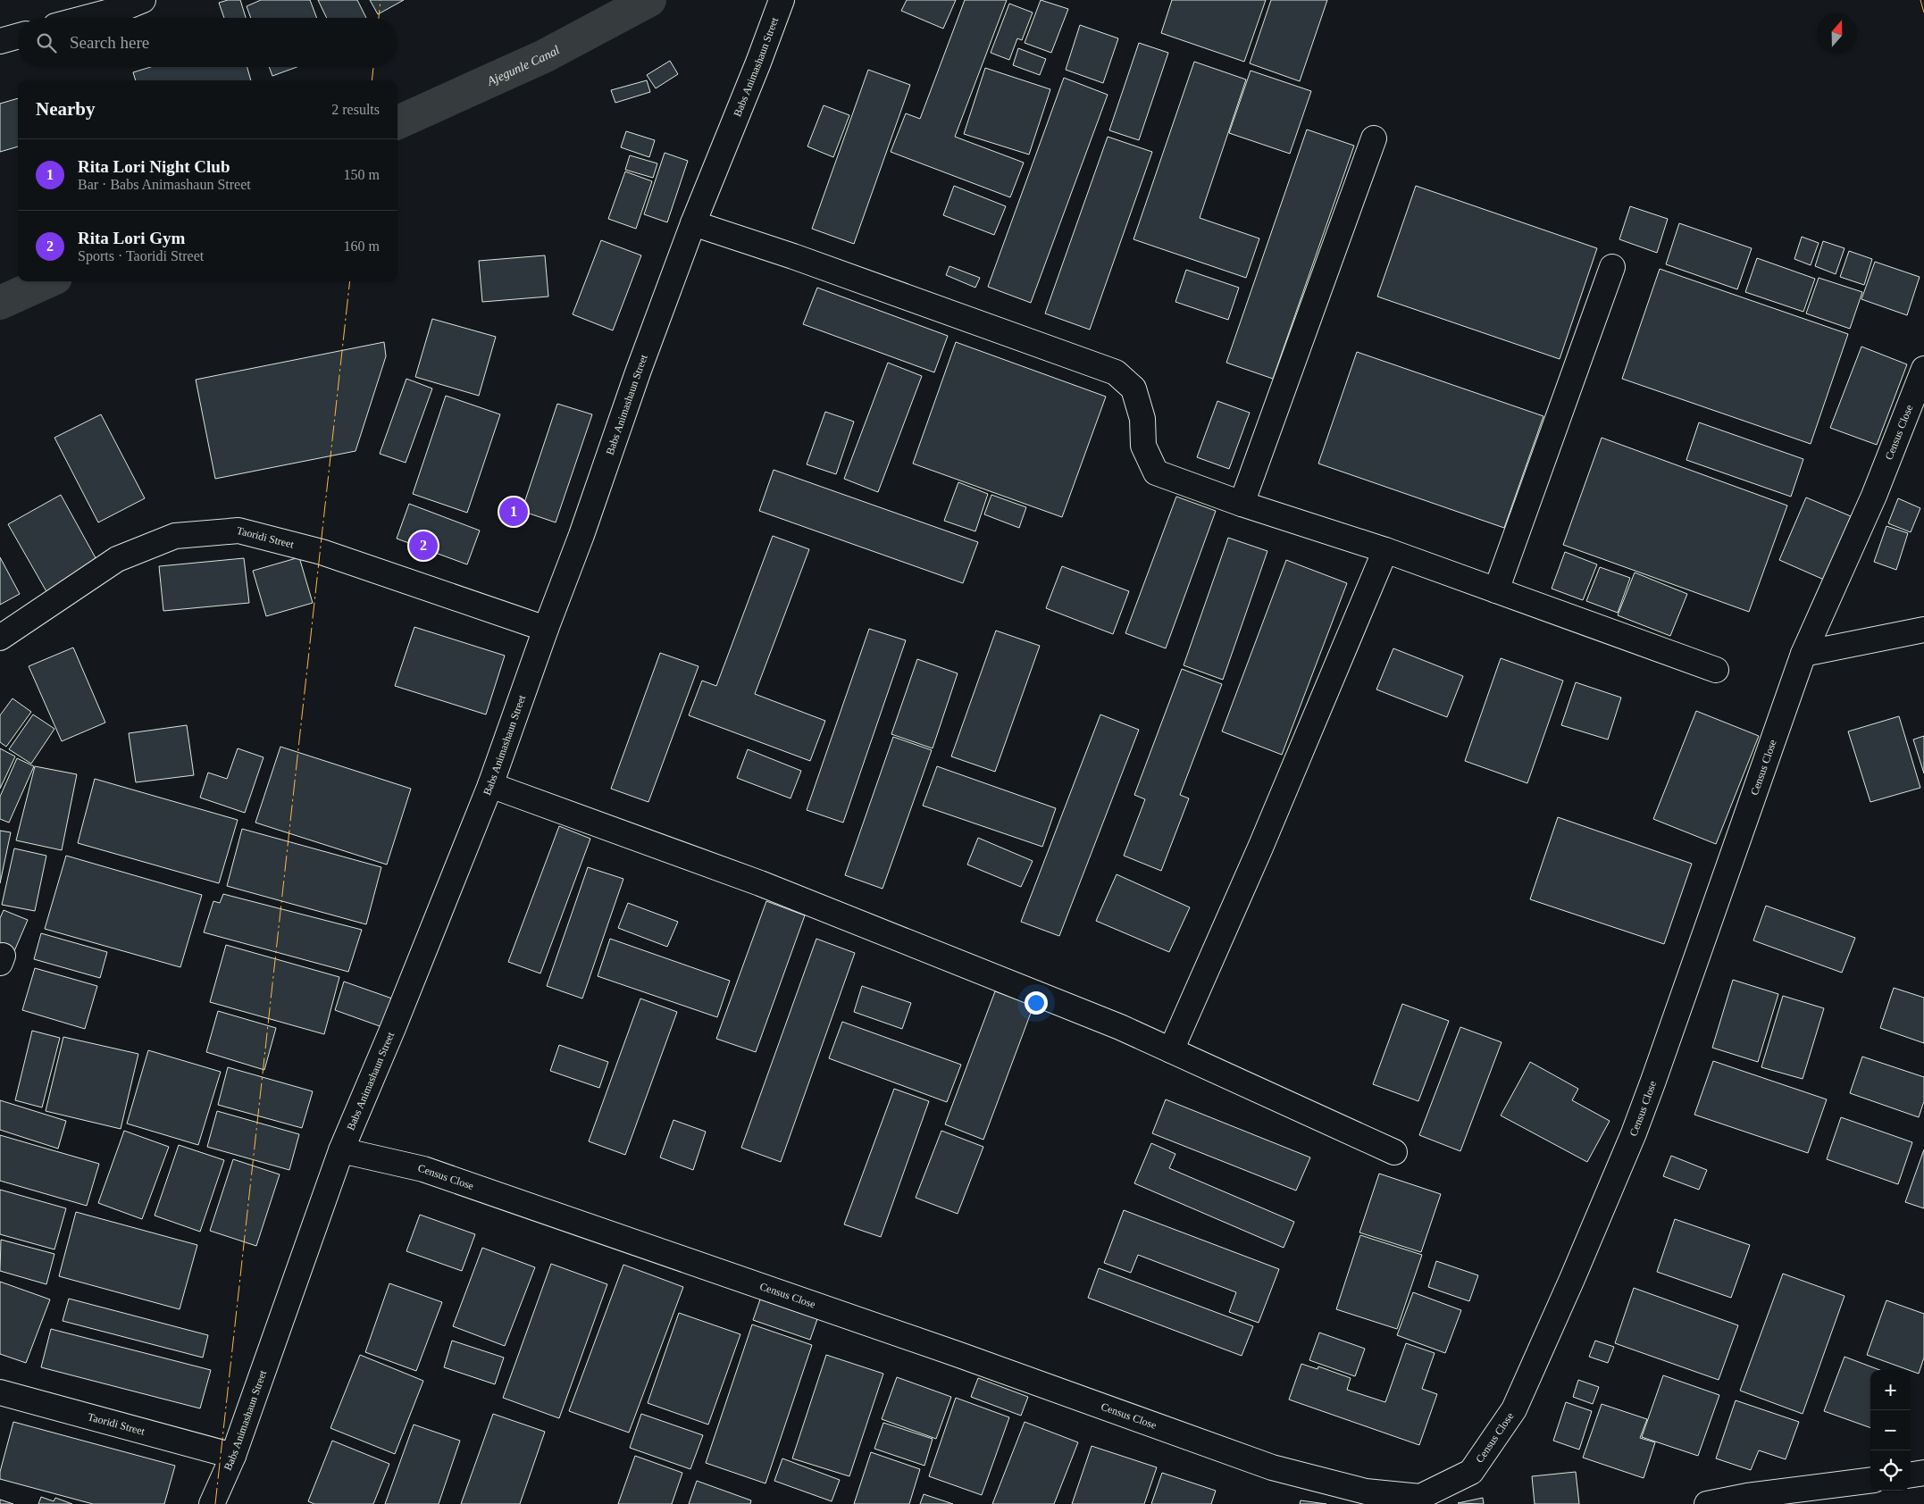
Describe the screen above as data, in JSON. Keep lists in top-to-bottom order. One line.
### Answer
{"streets":{"street":["Babs Animashaun Street","Census Close","Taoridi Street"]},"crossings":[["Babs Animashaun Street","Census Close"],["Babs Animashaun Street","Taoridi Street"]],"water":["Ajegunle Canal"],"north":"top","page":{"search":"Search here","heading":["Nearby","2 results"],"list":[{"mark":"1","name":"Rita Lori Night Club","note":"Bar · Babs Animashaun Street","value":"150 m"},{"mark":"2","name":"Rita Lori Gym","note":"Sports · Taoridi Street","value":"160 m"}],"pins":["1","2"],"map_buttons":["+","−"]}}
